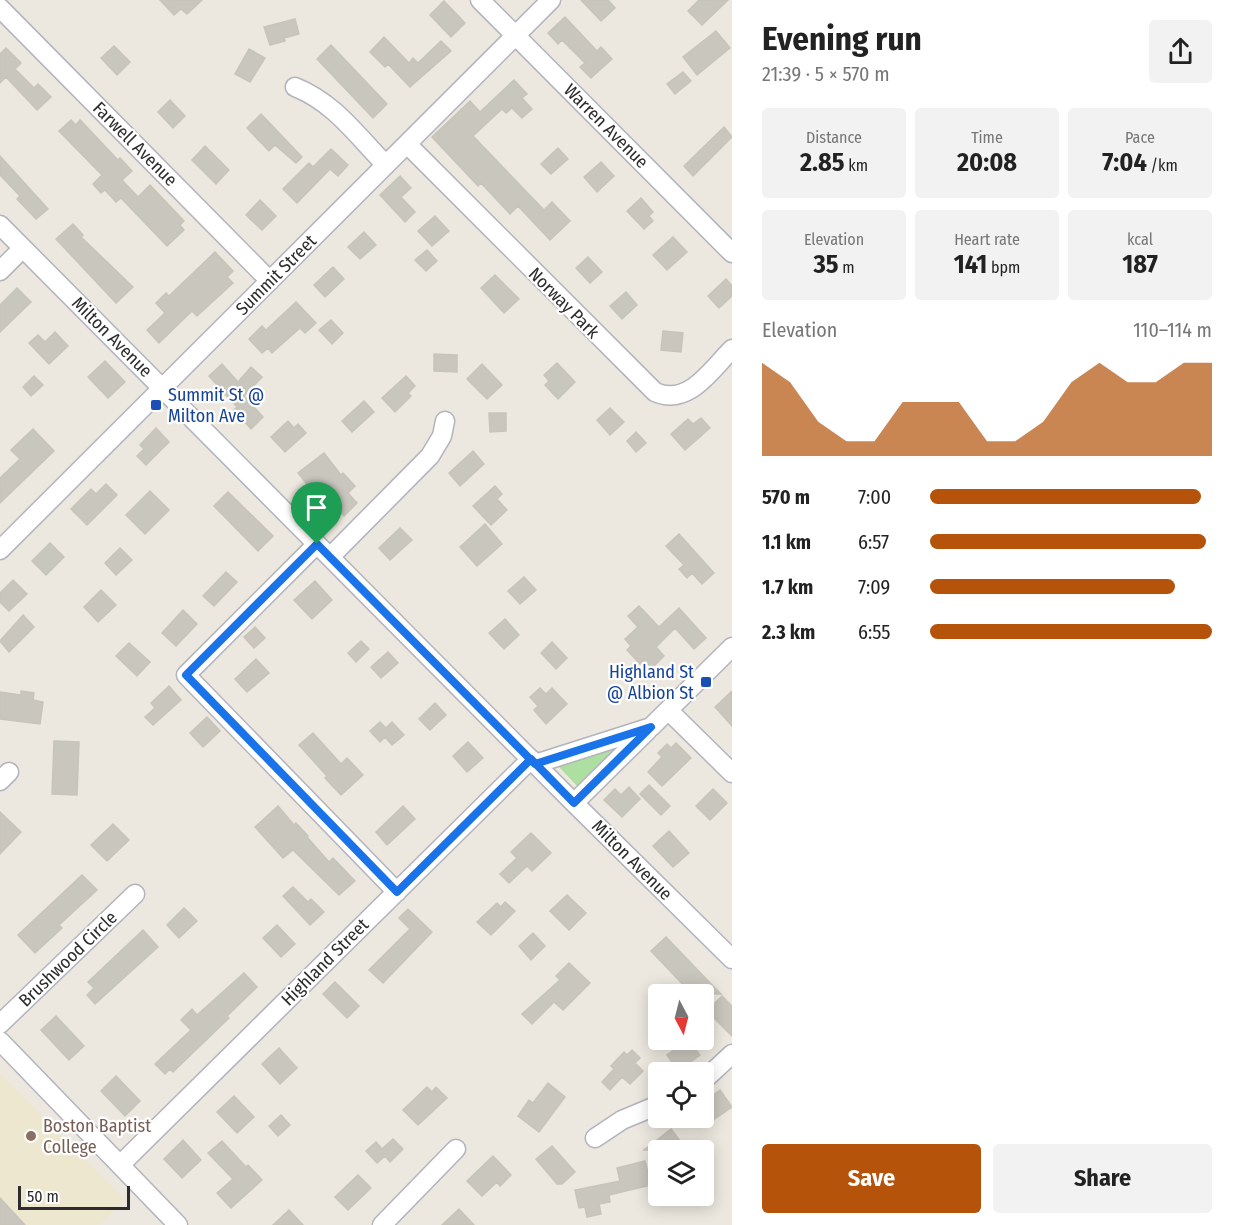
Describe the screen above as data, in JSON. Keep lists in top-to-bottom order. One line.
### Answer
{"streets":{"street":["Warren Avenue","Farwell Avenue","Summit Street","Norway Park","Milton Avenue","Brushwood Circle","Highland Street"]},"crossings":[["Warren Avenue","Summit Street"],["Farwell Avenue","Summit Street"],["Summit Street","Norway Park"],["Summit Street","Milton Avenue"],["Milton Avenue","Highland Street"]],"places":{"transit":["Summit St @ Milton Ave","Highland St @ Albion St"],"other":["Boston Baptist College"]},"scale_bar":"50 m","north":"bottom","page":{"heading":["Evening run","21:39 · 5 × 570 m"],"stats":[["Distance","2.85 km"],["Time","20:08"],["Pace","7:04 /km"],["Elevation","35 m"],["Heart rate","141 bpm"],["kcal","187"]],"chart":["Elevation","110–114 m"],"list":[{"name":"570 m","note":"7:00"},{"name":"1.1 km","note":"6:57"},{"name":"1.7 km","note":"7:09"},{"name":"2.3 km","note":"6:55"}],"buttons":["Save","Share"],"scale":"50 m"}}
